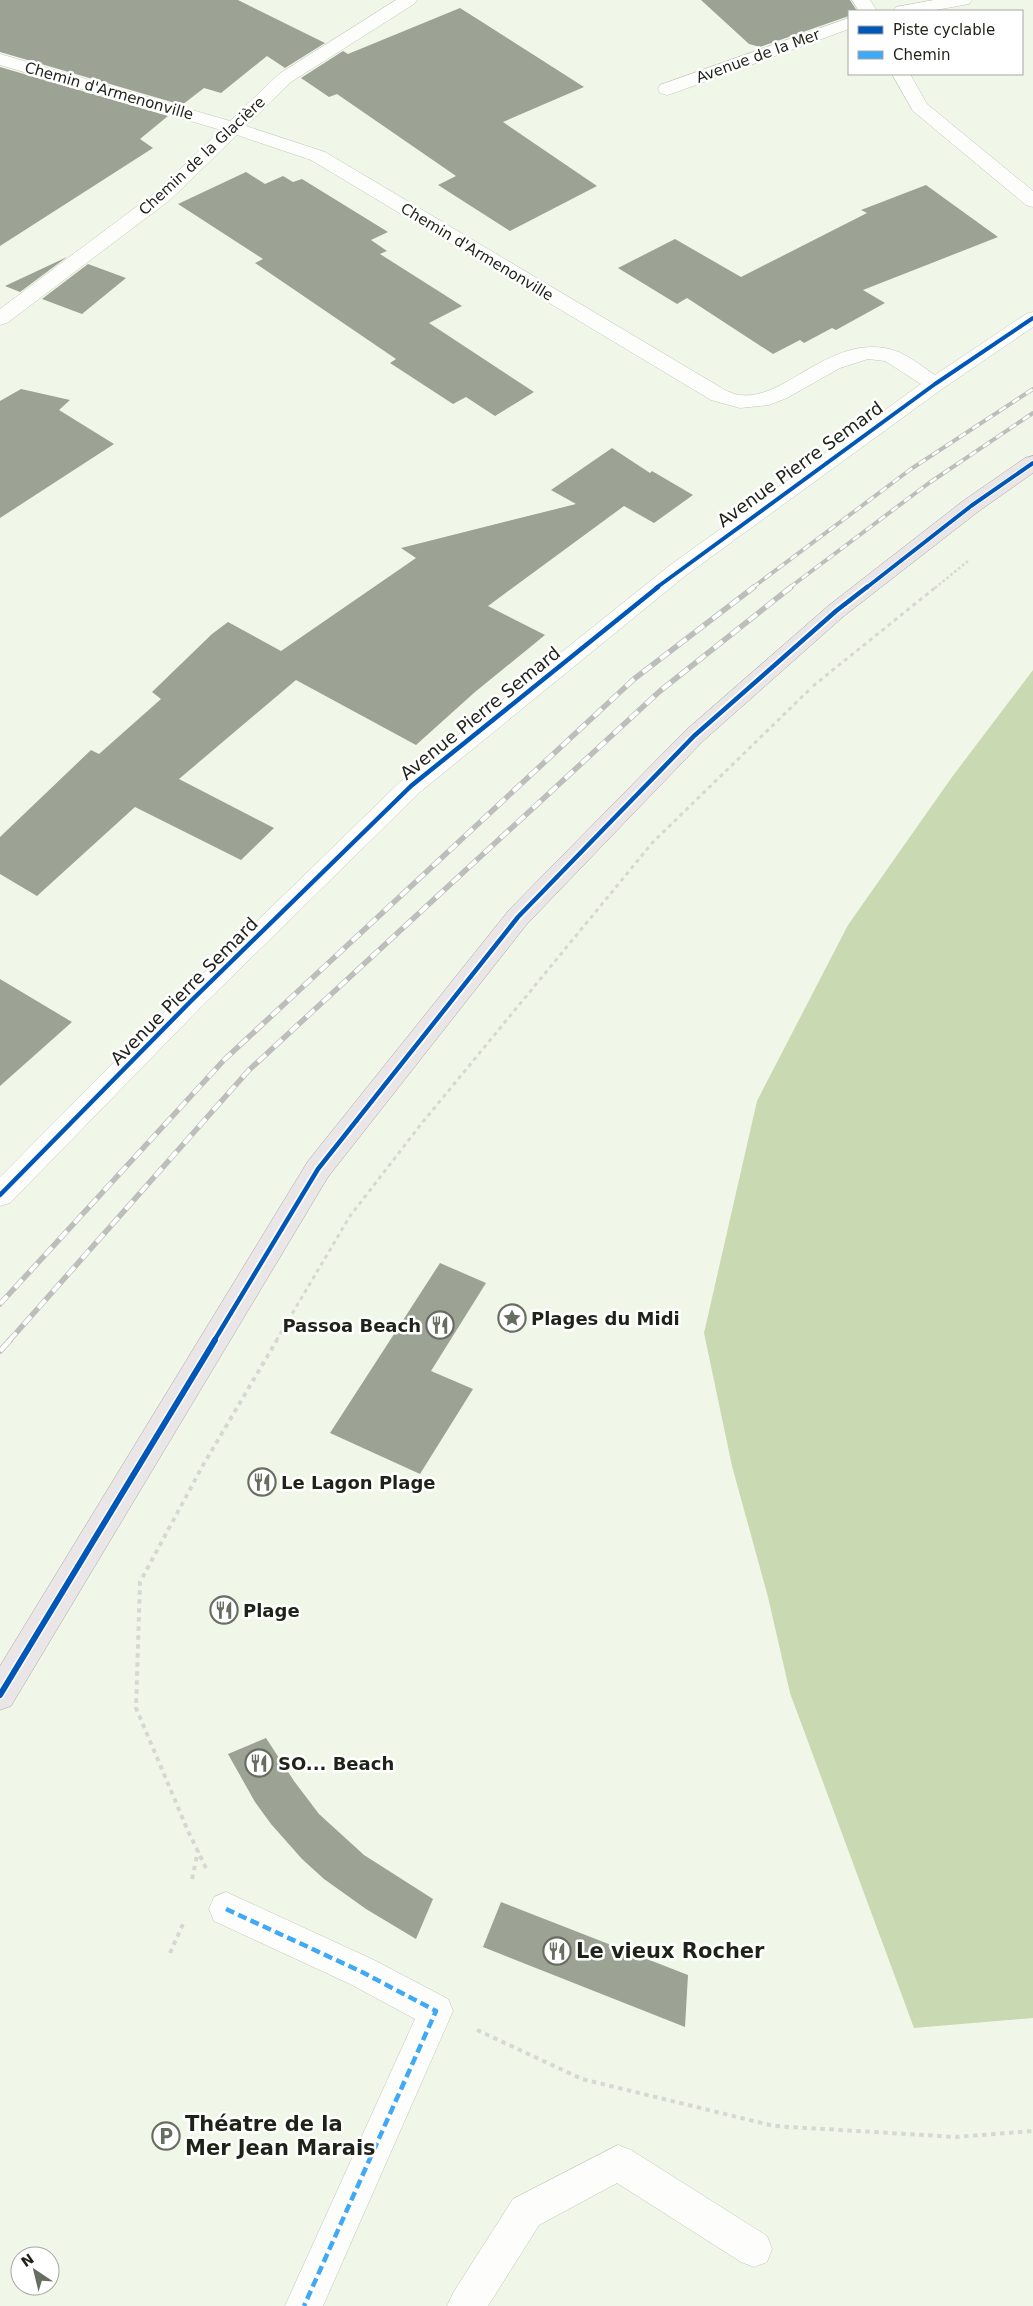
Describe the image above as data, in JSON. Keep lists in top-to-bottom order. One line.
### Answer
{"streets":{"street":["Avenue de la Mer","Chemin d'Armenonville","Chemin de la Glacière","Avenue Pierre Semard"]},"crossings":[["Chemin d'Armenonville","Chemin de la Glacière"],["Chemin d'Armenonville","Avenue Pierre Semard"]],"places":{"place":["Plages du Midi"],"restaurant":["Passoa Beach","Le Lagon Plage","Plage","SO... Beach","Le vieux Rocher"],"parking":["Théatre de la Mer Jean Marais"]},"legend":["Piste cyclable","Chemin"],"north":"top left"}
